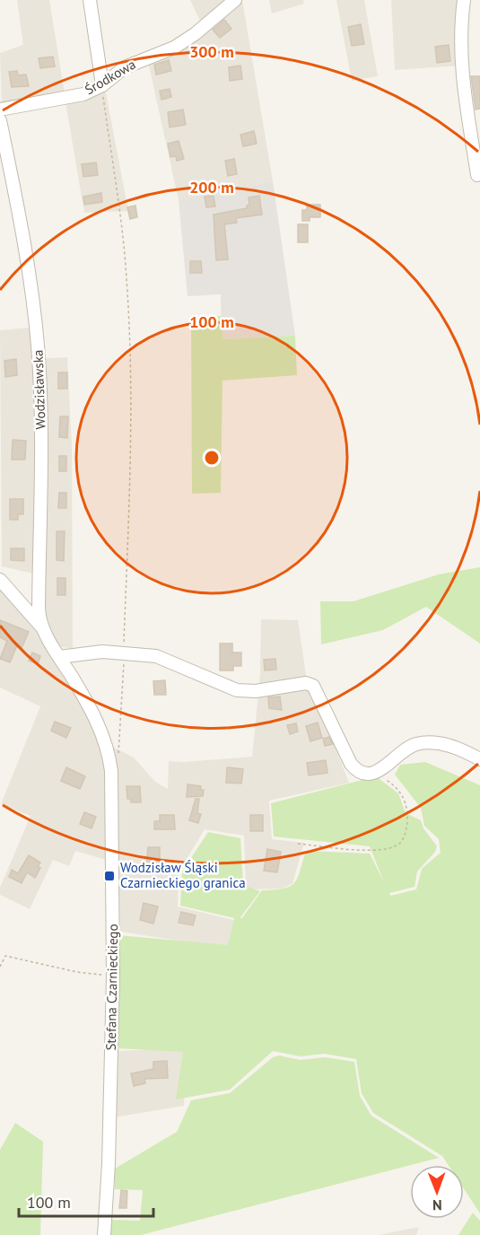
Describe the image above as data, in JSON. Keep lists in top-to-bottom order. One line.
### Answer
{"streets":{"street":["Środkowa","Wodzisławska","Stefana Czarnieckiego"]},"places":{"transit":["Wodzisław Śląski Czarnieckiego granica"]},"scale_bar":"100 m","north":"bottom","rings":["300 m","200 m","100 m"]}
